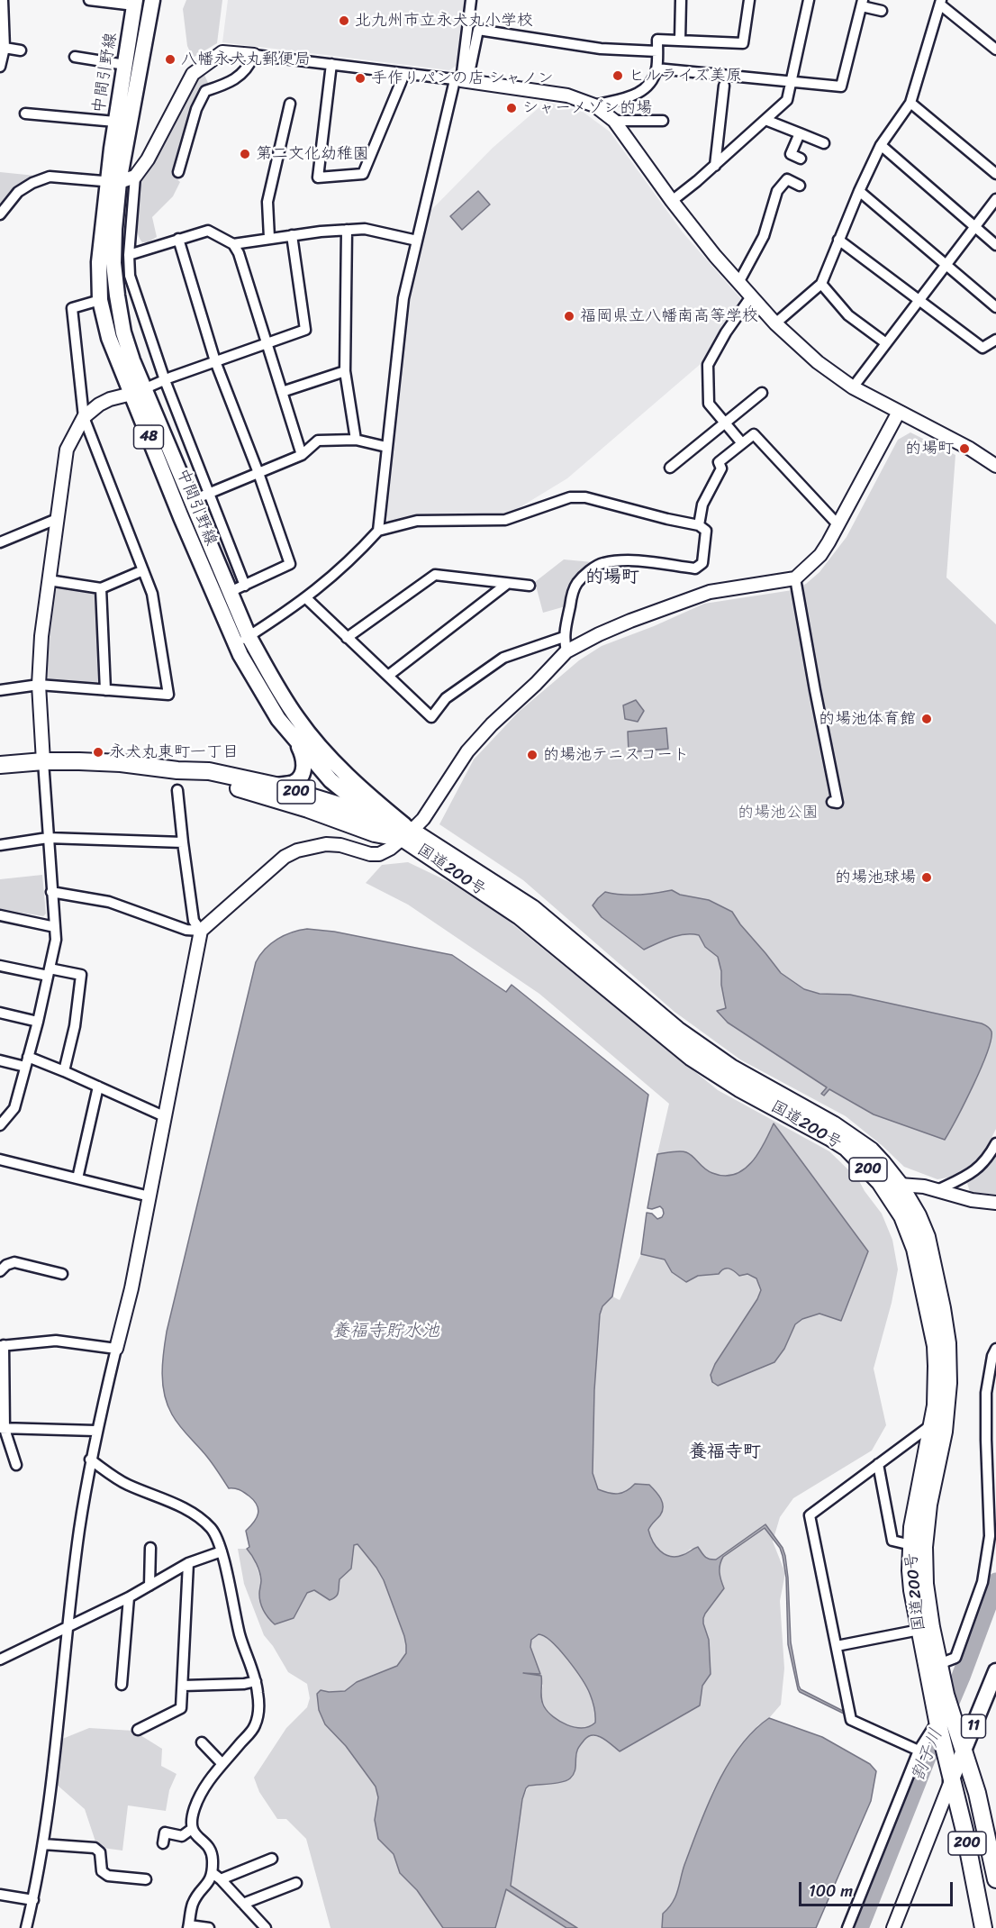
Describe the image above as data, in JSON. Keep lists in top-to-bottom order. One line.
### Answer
{"streets":{"highway":["200","国道200号"],"main road":["中間引野線","48","11"]},"crossings":[["中間引野線","国道200号"],["国道200号","11"]],"districts":["的場町","養福寺町"],"water":["養福寺貯水池","割子川"],"parks":["的場池公園"],"places":["北九州市立永犬丸小学校","八幡永犬丸郵便局","ヒルライズ美原","手作りパンの店 シャノン","シャーメゾン的場","第二文化幼稚園","福岡県立八幡南高等学校","的場町","的場池体育館","永犬丸東町一丁目","的場池テニスコート","的場池球場"],"scale_bar":"100 m"}
